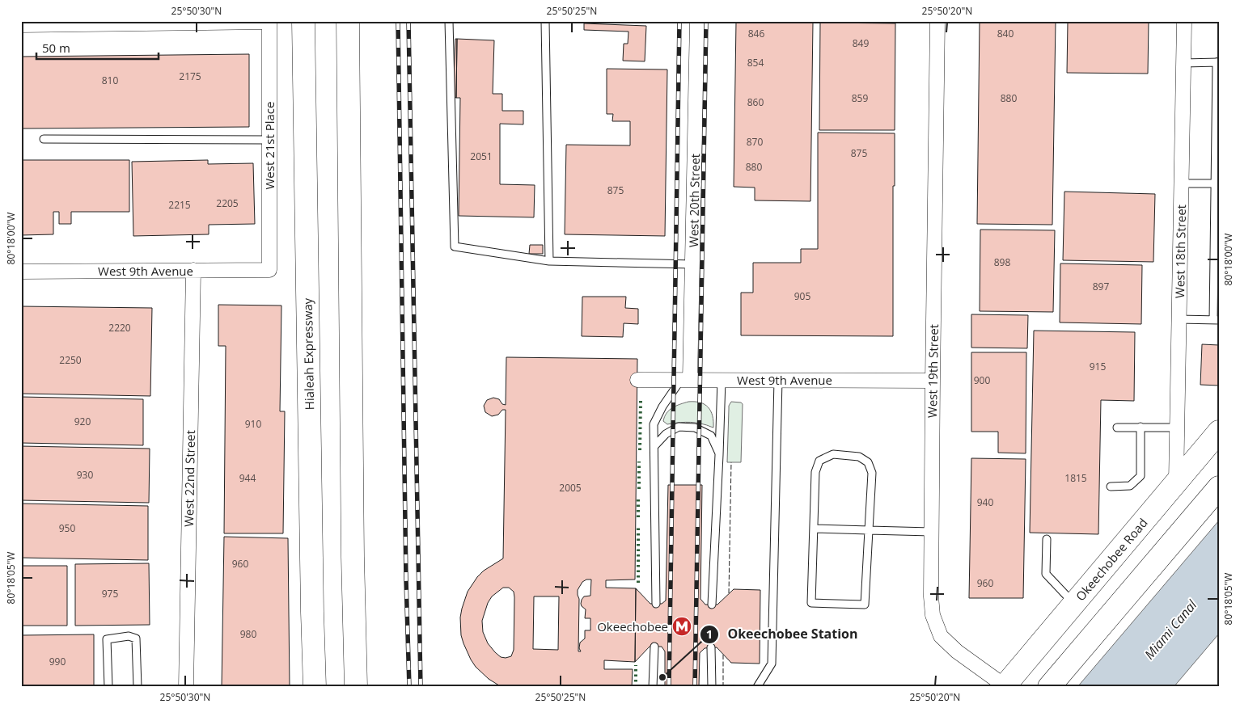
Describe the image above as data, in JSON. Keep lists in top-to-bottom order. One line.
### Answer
{"streets":{"main road":["Hialeah Expressway","Okeechobee Road"],"street":["West 21st Place","West 20th Street","West 18th Street","West 9th Avenue","West 19th Street","West 22nd Street"]},"crossings":[["West 21st Place","West 9th Avenue"],["West 20th Street","West 9th Avenue"],["West 18th Street","Okeechobee Road"],["West 9th Avenue","West 19th Street"],["West 9th Avenue","West 22nd Street"],["West 19th Street","Okeechobee Road"]],"water":["Miami Canal"],"places":{"metro station":["Okeechobee"],"other":["Okeechobee Station"]},"house_numbers":["846","840","849","854","2175","810","859","880","860","870","875","2051","880","875","2205","2215","898","897","905","2220","2250","915","900","920","910","930","944","1815","2005","940","950","960","960","975","980","990"],"scale_bar":"50 m","coordinates":["25°50'30\"N","25°50'25\"N","25°50'20\"N","80°18'00\"W","80°18'05\"W"]}
